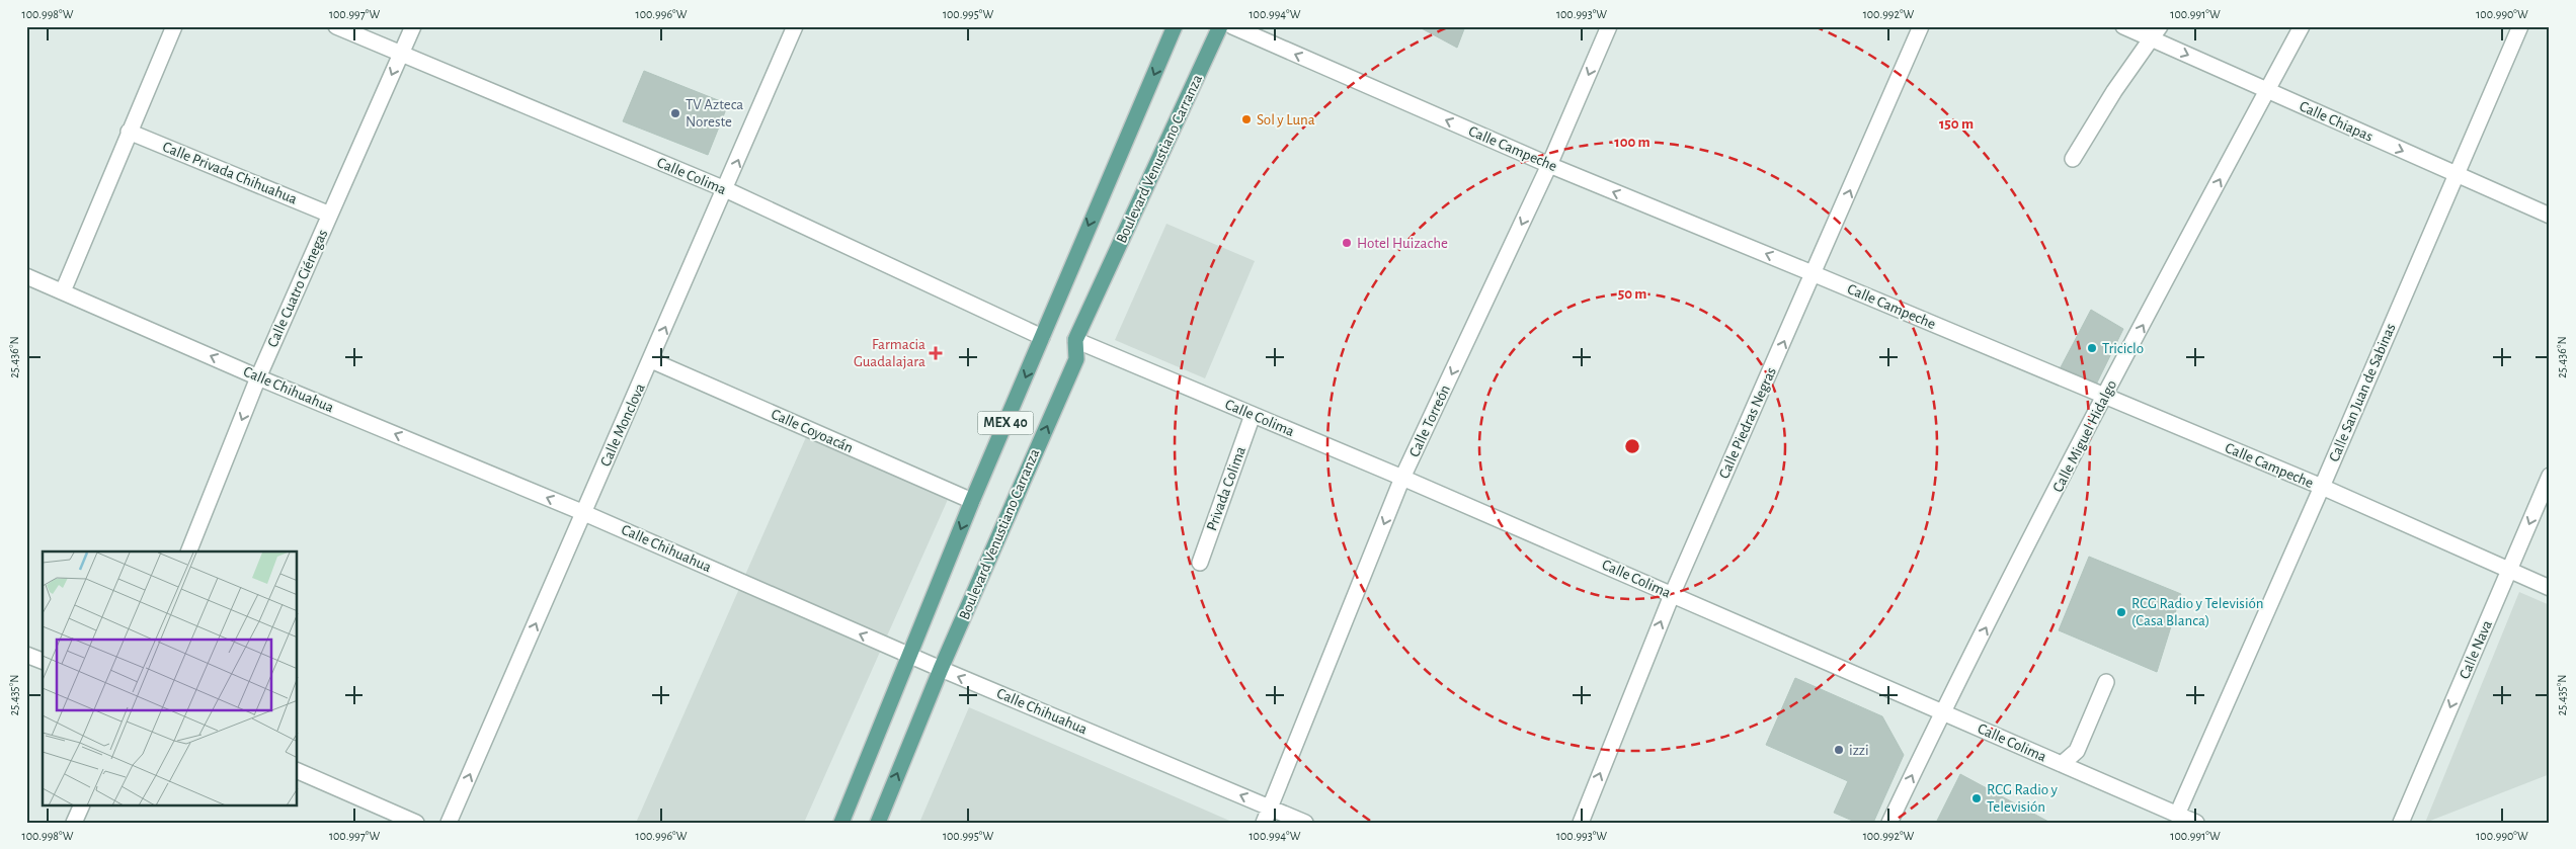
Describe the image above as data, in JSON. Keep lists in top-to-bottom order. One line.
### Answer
{"streets":{"main road":["Boulevard Venustiano Carranza","MEX 40"],"street":["Calle Chiapas","Calle Campeche","Calle Privada Chihuahua","Calle Colima","Calle Cuatro Ciénegas","Calle Chihuahua","Calle San Juan de Sabinas","Calle Torreón","Calle Piedras Negras","Calle Monclova","Calle Coyoacán","Calle Miguel Hidalgo","Privada Colima","Calle Nava"]},"crossings":[["Calle Chiapas","Calle San Juan de Sabinas"],["Calle Chiapas","Calle Miguel Hidalgo"],["Calle Campeche","Calle San Juan de Sabinas"],["Calle Campeche","Calle Torreón"],["Calle Campeche","Calle Piedras Negras"],["Calle Campeche","Calle Miguel Hidalgo"],["Calle Campeche","Calle Nava"],["Boulevard Venustiano Carranza","Calle Colima"],["Boulevard Venustiano Carranza","Calle Chihuahua"],["Calle Privada Chihuahua","Calle Cuatro Ciénegas"],["Calle Colima","Calle Cuatro Ciénegas"],["Calle Colima","Calle San Juan de Sabinas"],["Calle Colima","Calle Torreón"],["Calle Colima","MEX 40"],["Calle Colima","Calle Piedras Negras"],["Calle Colima","Calle Monclova"],["Calle Colima","Calle Miguel Hidalgo"],["Calle Colima","Privada Colima"],["Calle Cuatro Ciénegas","Calle Chihuahua"],["Calle Chihuahua","Calle Torreón"],["Calle Chihuahua","MEX 40"],["Calle Chihuahua","Calle Monclova"],["MEX 40","Calle Coyoacán"],["Calle Monclova","Calle Coyoacán"]],"one_way":["Calle Chiapas","Calle Campeche","Calle Cuatro Ciénegas","Calle Chihuahua","Calle Torreón","Calle Piedras Negras","Calle Monclova","Calle Miguel Hidalgo","Calle Nava"],"places":{"other":["TV Azteca Noreste","Sol y Luna","Hotel Huizache","Triciclo","RCG Radio y Televisión (Casa Blanca)","izzi","RCG Radio y Televisión"],"health":["Farmacia Guadalajara"]},"coordinates":["100.998°W","100.997°W","100.996°W","100.995°W","100.994°W","100.993°W","100.992°W","100.991°W","100.990°W","25.436°N","25.435°N"],"rings":["150 m","100 m","50 m"]}
